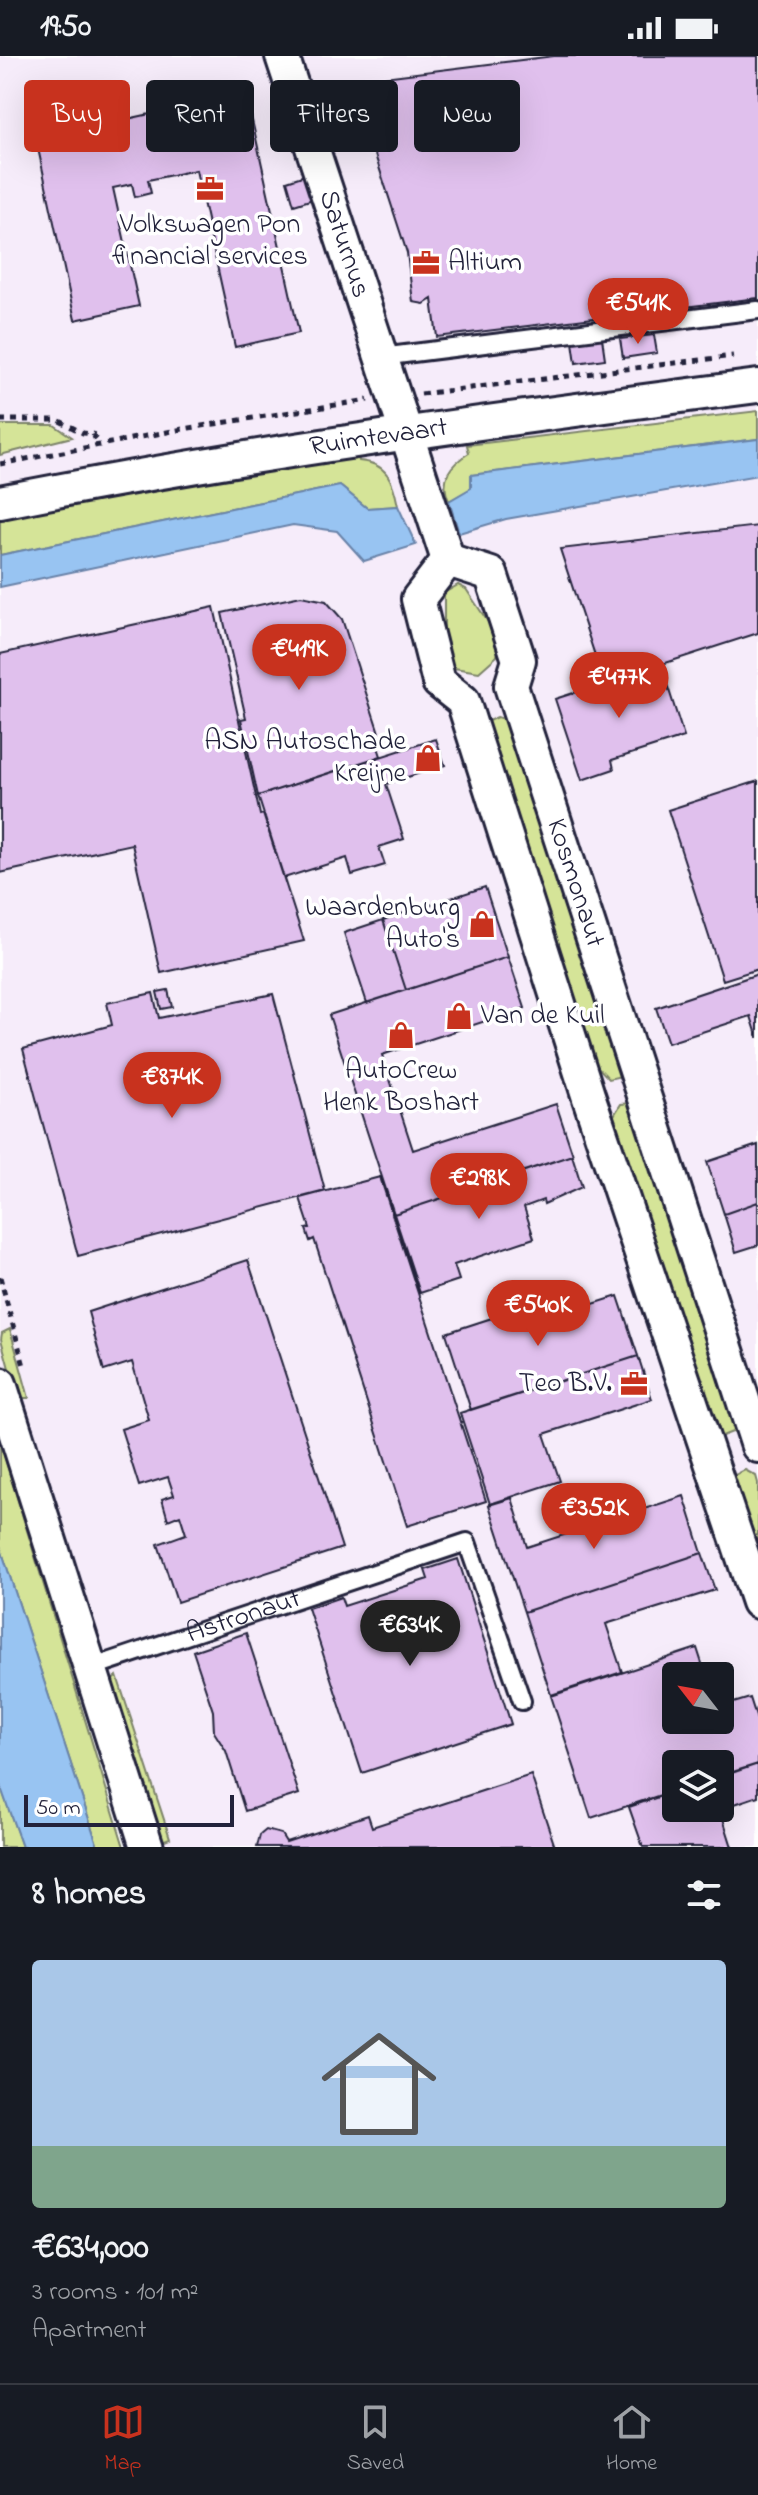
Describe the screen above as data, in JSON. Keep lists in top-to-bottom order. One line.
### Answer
{"streets":{"street":["Saturnus","Ruimtevaart","Kosmonaut"],"lane":["Astronaut"]},"crossings":[["Saturnus","Ruimtevaart"]],"places":{"office":["Volkswagen Pon financial services","Altium","Teo B.V."],"shop":["ASN Autoschade Kreijne","Waardenburg Auto's","Van de Kuil","AutoCrew Henk Boshart"]},"scale_bar":"50 m","north":"top left","page":{"status":"19:50","chip":["Buy","Rent","Filters","New"],"price":["€541K","€419K","€477K","€874K","€298K","€540K","€352K","€634K"],"scale":"50 m","heading":"8 homes","list":[{"name":"€634,000","note":"3 rooms · 101 m² · Apartment"}],"tabs":["Map","Saved","Home"]}}
